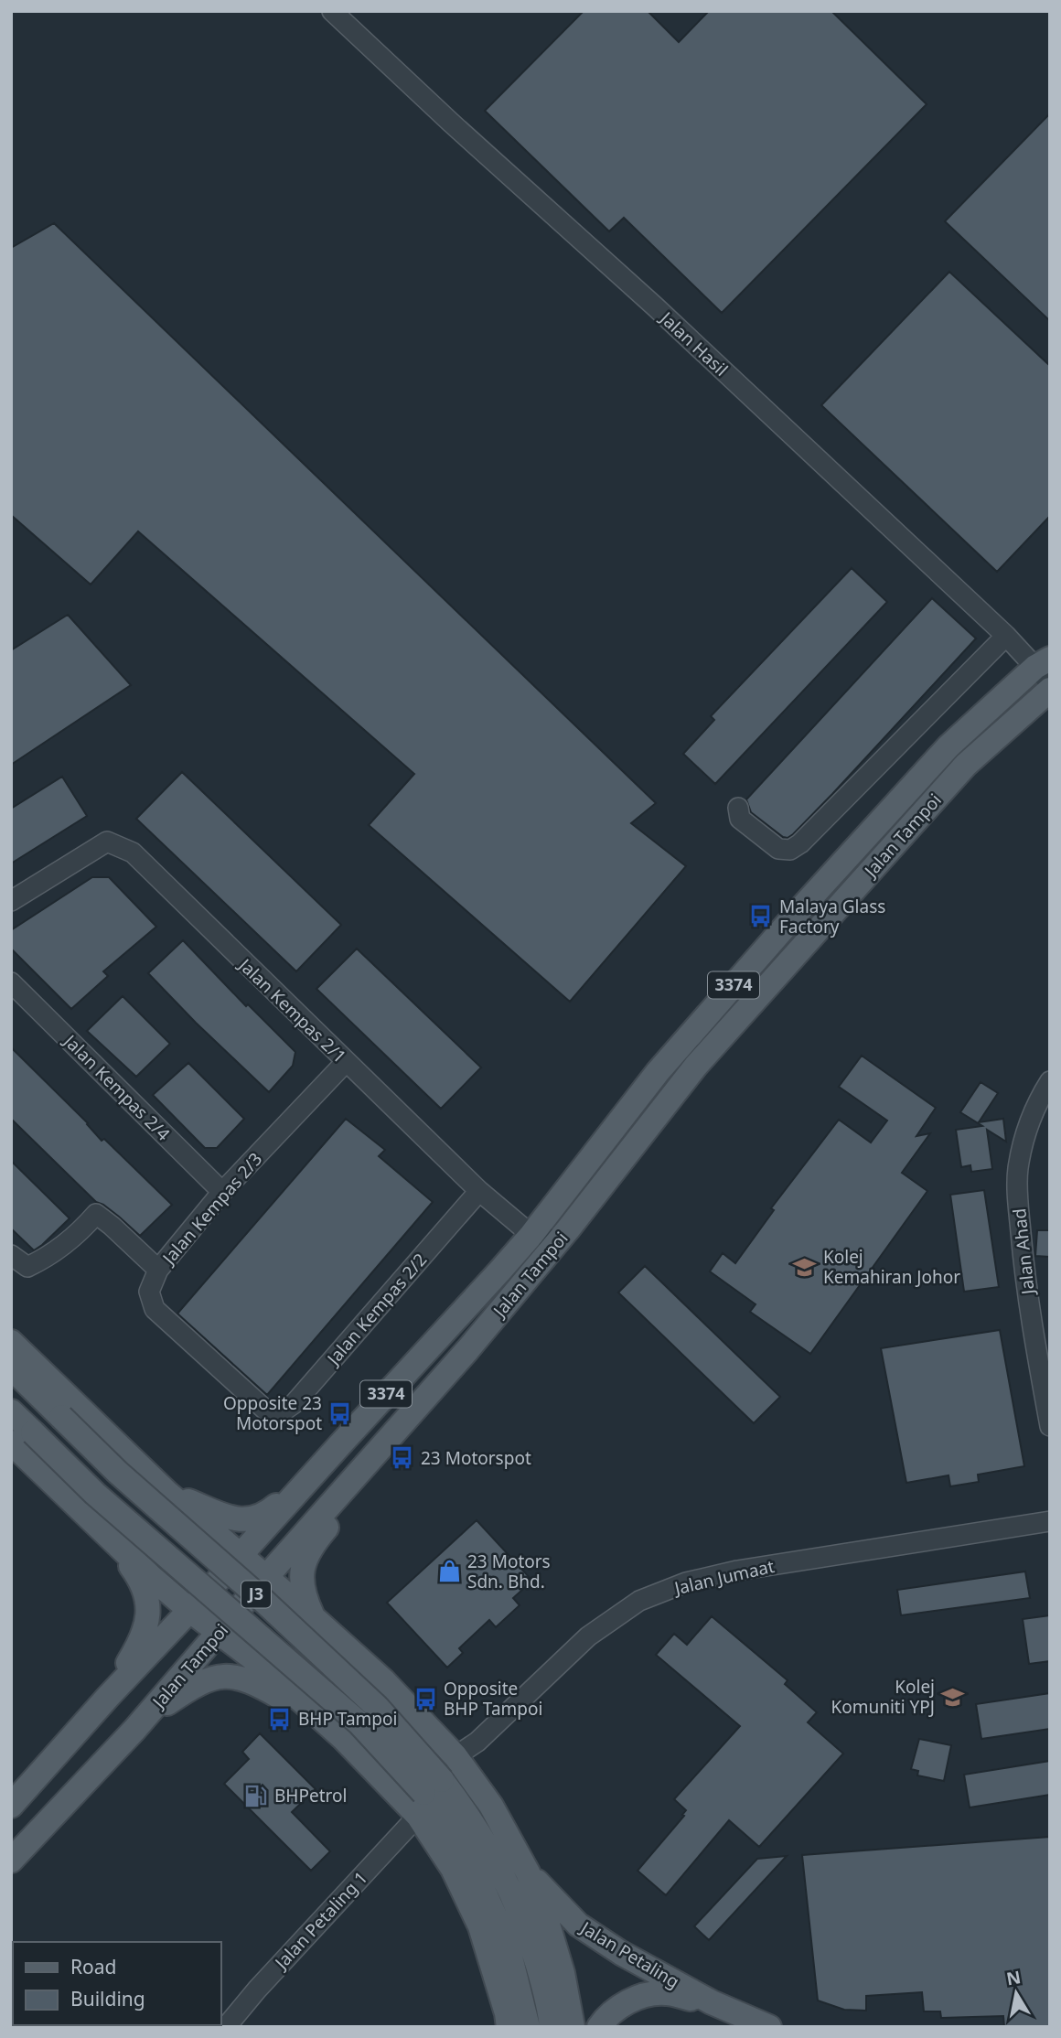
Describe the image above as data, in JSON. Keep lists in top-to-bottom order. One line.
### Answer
{"streets":{"main road":["Jalan Tampoi","3374","J3","Jalan Petaling"],"street":["Jalan Hasil","Jalan Kempas 2/1","Jalan Kempas 2/4","Jalan Kempas 2/3","Jalan Ahad","Jalan Kempas 2/2","Jalan Jumaat","Jalan Petaling 1"]},"crossings":[["Jalan Hasil","Jalan Tampoi"],["Jalan Tampoi","Jalan Kempas 2/1"],["Jalan Kempas 2/1","Jalan Kempas 2/3"],["Jalan Kempas 2/1","Jalan Kempas 2/2"],["Jalan Kempas 2/4","Jalan Kempas 2/3"],["Jalan Kempas 2/3","Jalan Kempas 2/2"],["J3","Jalan Petaling 1"]],"places":{"bus stop":["Malaya Glass Factory","Opposite 23 Motorspot","23 Motorspot","Opposite BHP Tampoi","BHP Tampoi"],"school or university":["Kolej Kemahiran Johor","Kolej Komuniti YPJ"],"shop":["23 Motors Sdn. Bhd."],"fuel station":["BHPetrol"]},"legend":["Road","Building"],"north":"top"}
